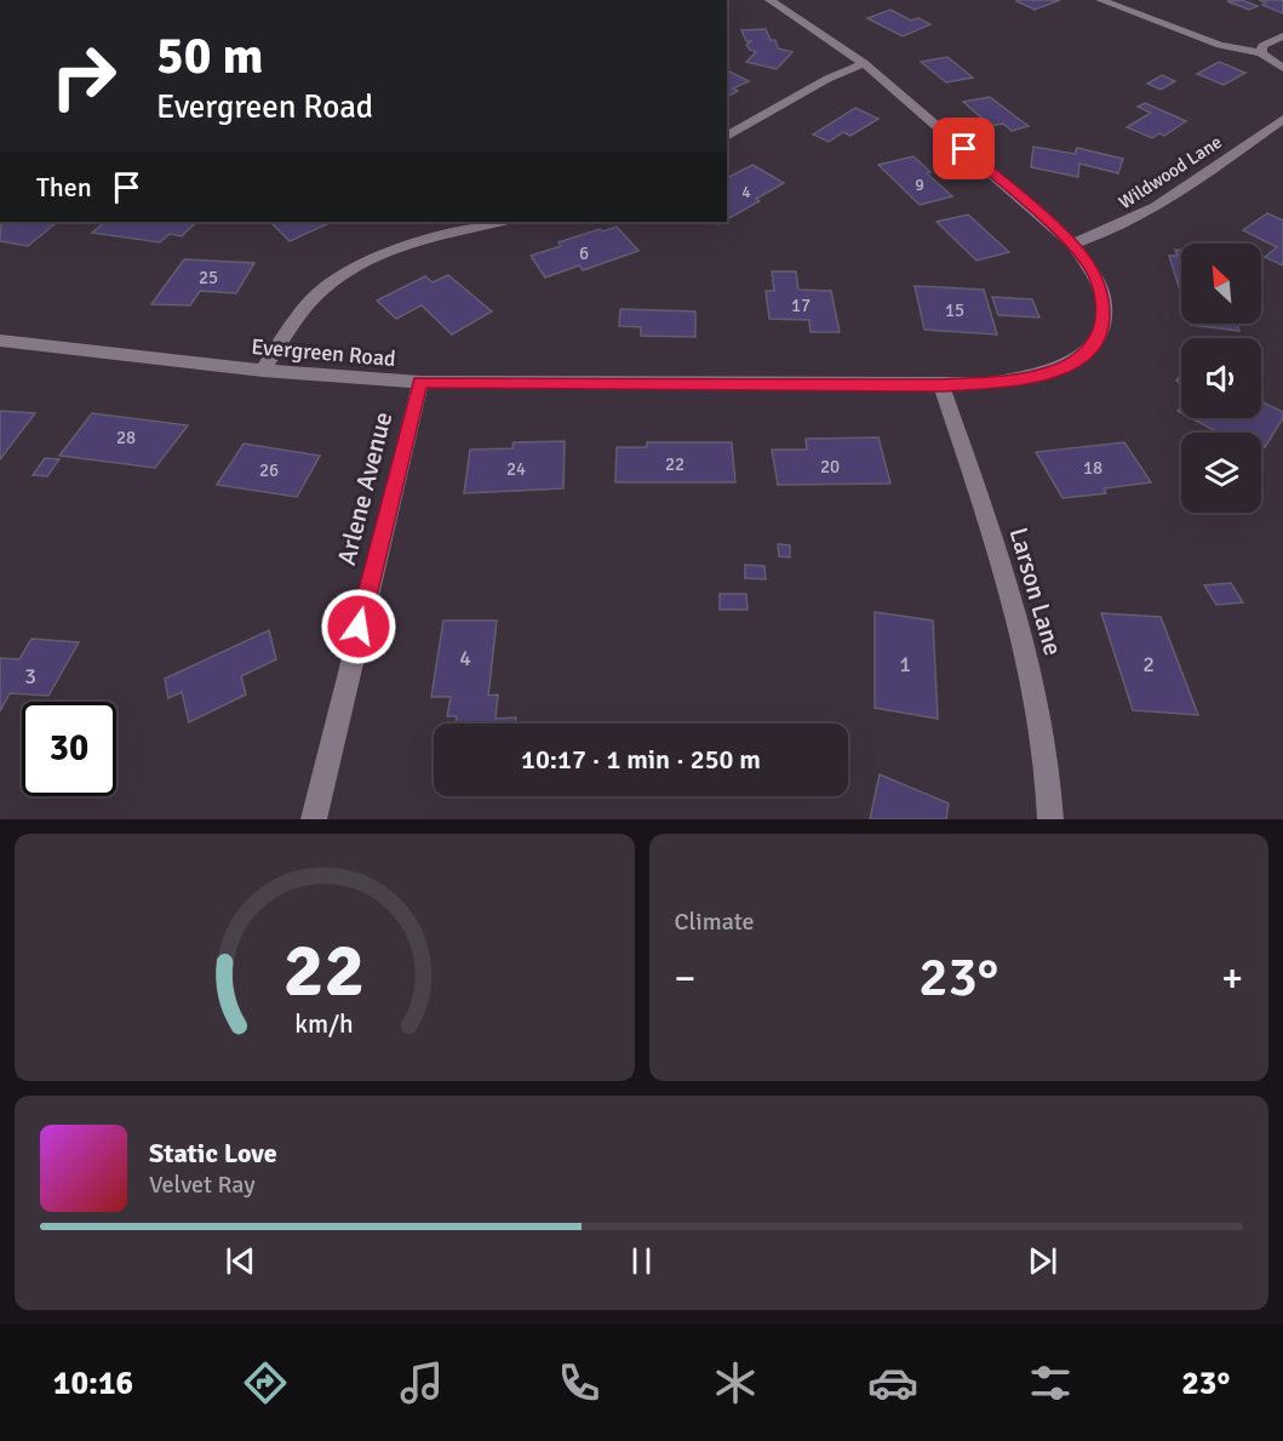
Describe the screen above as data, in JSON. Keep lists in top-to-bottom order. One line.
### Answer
{"streets":{"street":["Wildwood Lane","Evergreen Road","Arlene Avenue","Larson Lane"]},"crossings":[["Wildwood Lane","Evergreen Road"],["Evergreen Road","Arlene Avenue"],["Evergreen Road","Larson Lane"]],"house_numbers":["9","4","6","25","17","15","28","22","20","18","24","26","4","1","2","3"],"north":"top left","page":{"turn":["50 m","Evergreen Road"],"then":"Then","limit":"30","trip":"10:17 · 1 min · 250 m","tile":"Climate","heat":["−","23°","+"],"song":["Static Love","Velvet Ray"],"tabs":["10:16","23°"],"gauge":["22","km/h"]}}
